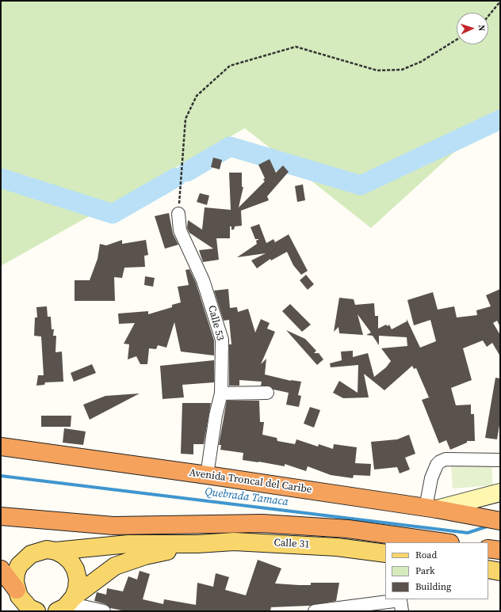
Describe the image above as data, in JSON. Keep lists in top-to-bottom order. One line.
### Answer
{"streets":{"highway":["Avenida Troncal del Caribe"],"main road":["Calle 31"],"street":["Calle 53"]},"crossings":[["Calle 53","Avenida Troncal del Caribe"]],"water":["Quebrada Tamaca"],"legend":["Road","Park","Building"],"north":"right"}
